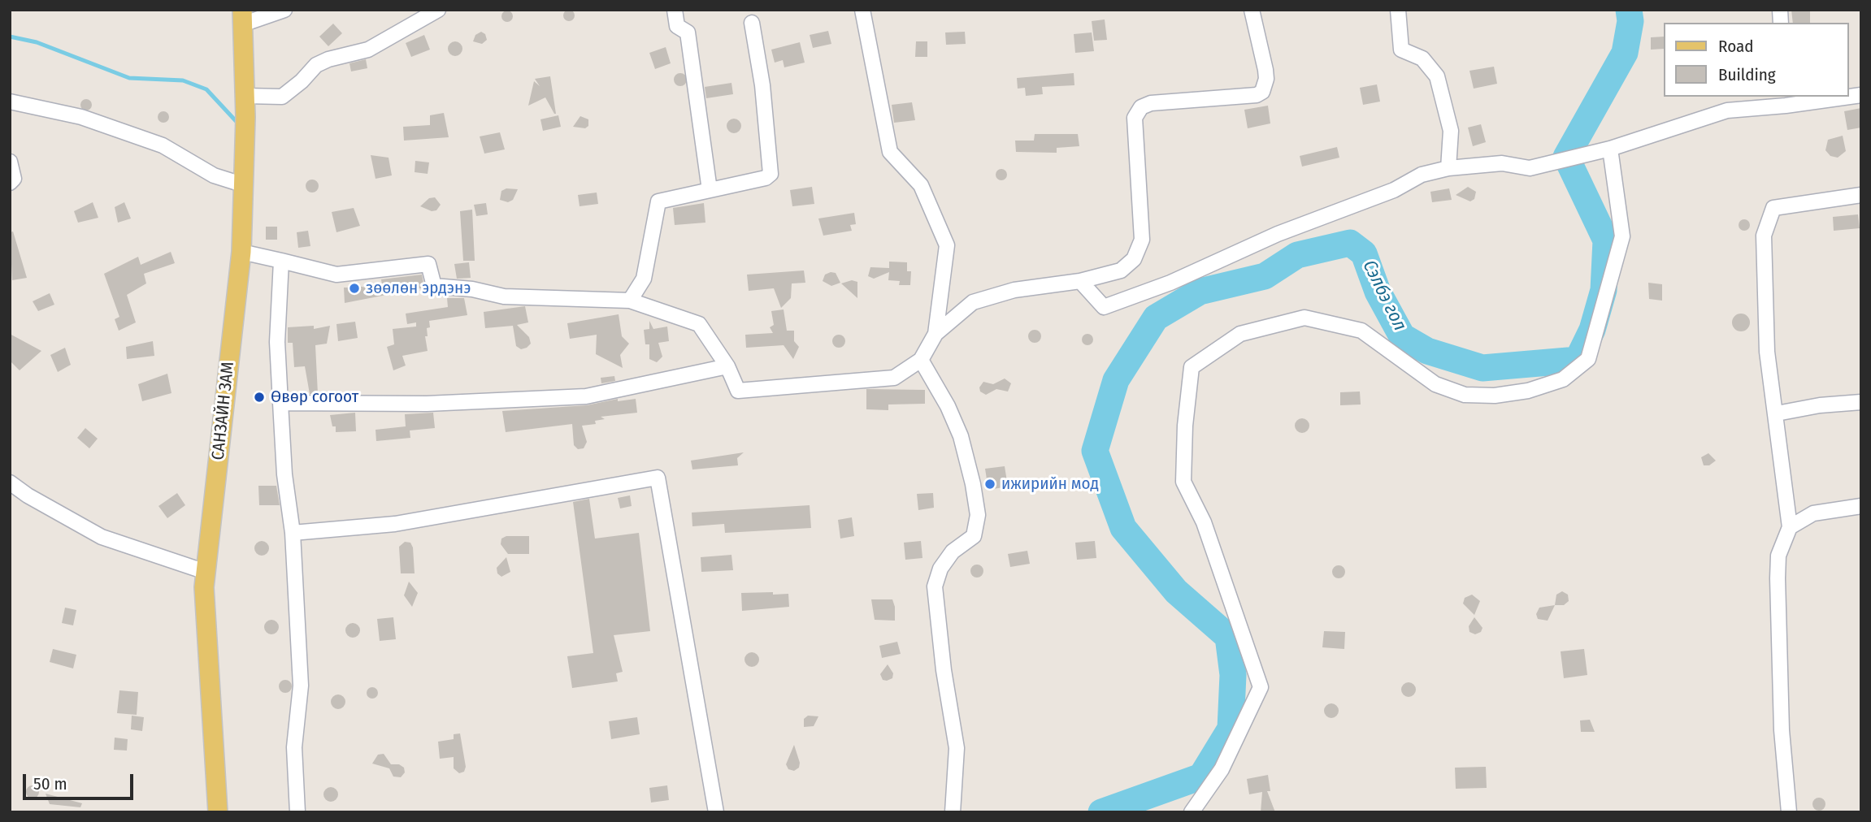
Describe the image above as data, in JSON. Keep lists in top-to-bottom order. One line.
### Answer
{"streets":{"main road":["САНЗАЙН ЗАМ"]},"water":["Сэлбэ гол"],"places":["зөөлөн эрдэнэ","Өвөр согоот","ижирийн мод"],"legend":["Road","Building"],"scale_bar":"50 m"}
